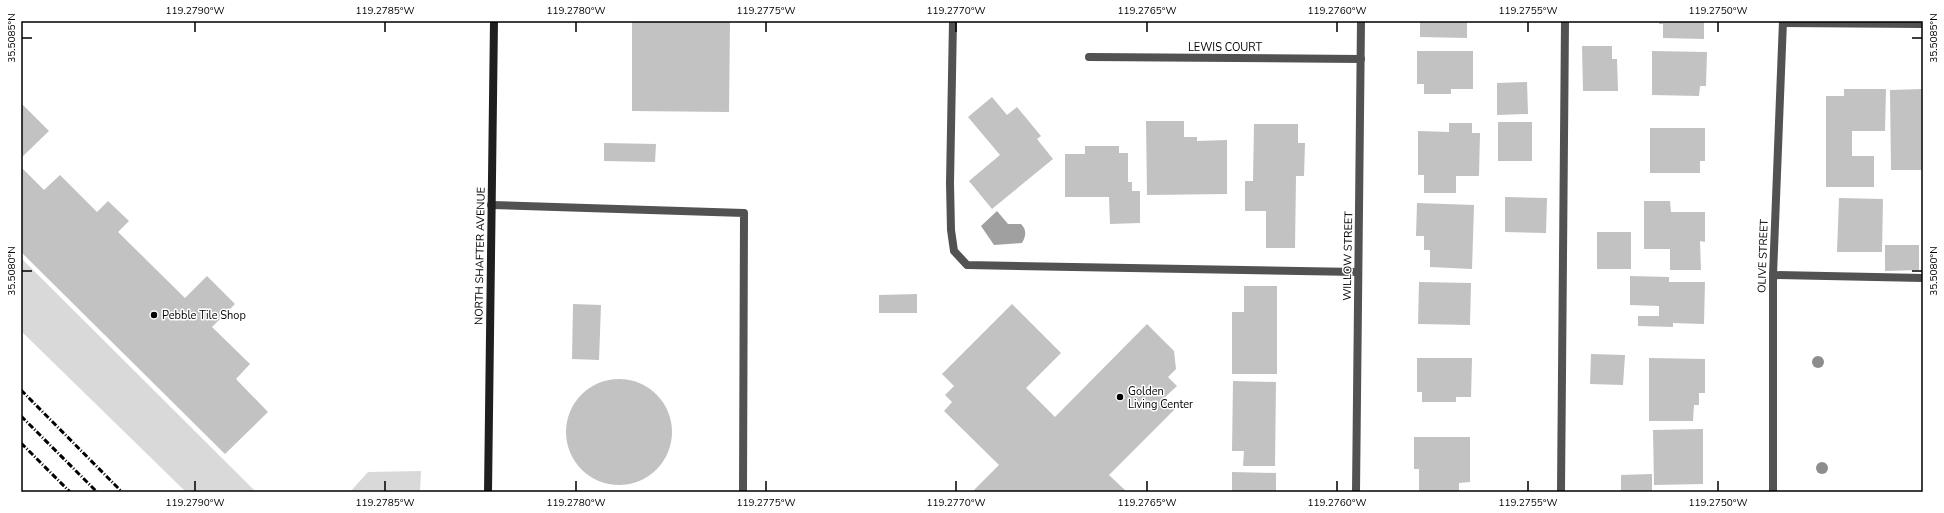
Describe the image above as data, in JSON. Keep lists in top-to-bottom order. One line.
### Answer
{"streets":{"main road":["NORTH SHAFTER AVENUE"],"street":["LEWIS COURT","WILLOW STREET","OLIVE STREET"]},"crossings":[["LEWIS COURT","WILLOW STREET"]],"places":["Pebble Tile Shop","Golden Living Center"],"coordinates":["119.2790°W","119.2785°W","119.2780°W","119.2775°W","119.2770°W","119.2765°W","119.2760°W","119.2755°W","119.2750°W","35.5085°N","35.5080°N"]}
